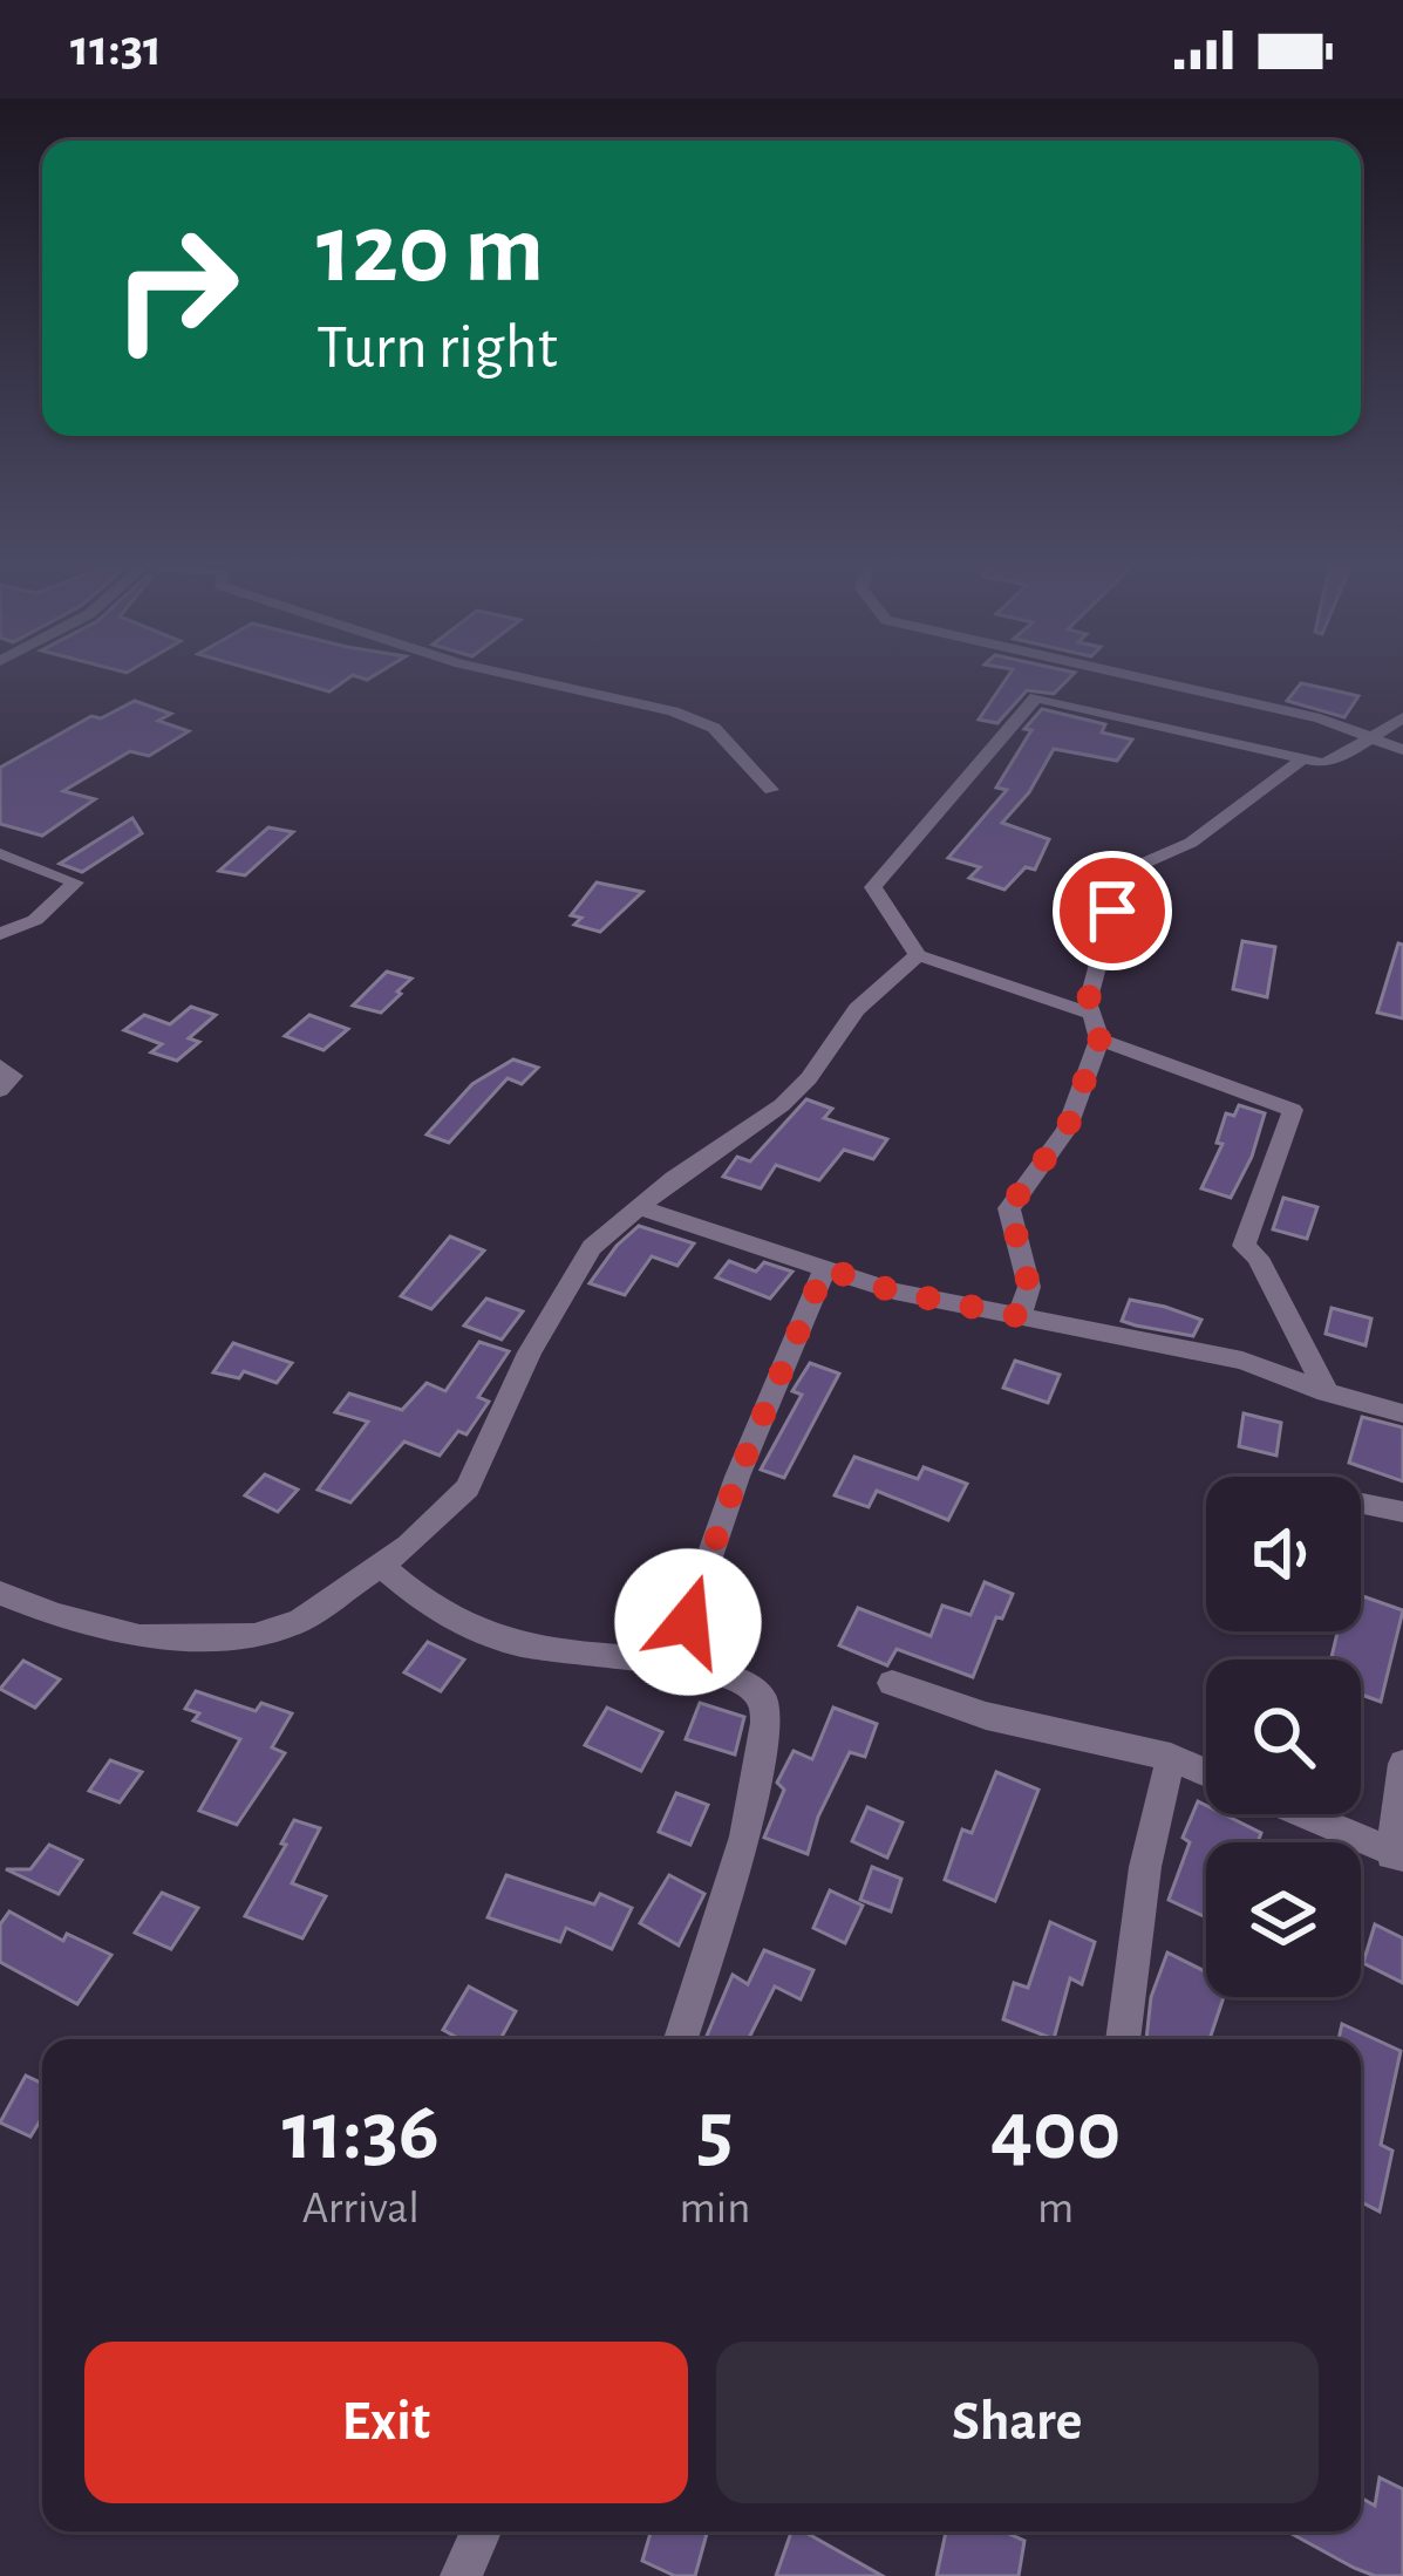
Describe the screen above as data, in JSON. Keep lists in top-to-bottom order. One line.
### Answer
{"page":{"status":"11:31","turn":["120 m","Turn right"],"eta":["11:36","Arrival","5","min","400","m"],"buttons":["Exit","Share"]}}
